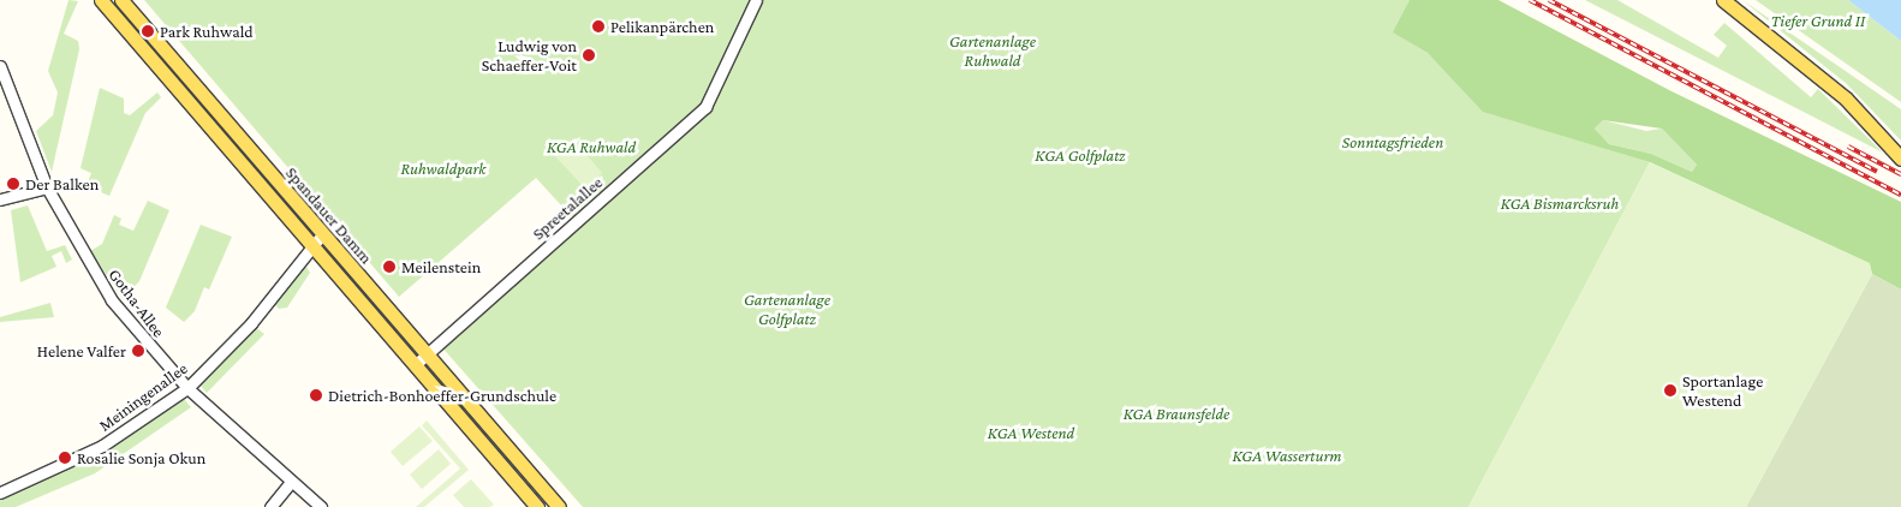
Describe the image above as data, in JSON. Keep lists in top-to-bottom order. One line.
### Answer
{"streets":{"main road":["Spandauer Damm"],"street":["Spreetalallee","Gotha-Allee","Meiningenallee"]},"crossings":[["Spreetalallee","Spandauer Damm"],["Spandauer Damm","Meiningenallee"],["Gotha-Allee","Meiningenallee"]],"parks":["Tiefer Grund II","Gartenanlage Ruhwald","Sonntagsfrieden","KGA Ruhwald","KGA Golfplatz","Ruhwaldpark","KGA Bismarcksruh","Gartenanlage Golfplatz","KGA Braunsfelde","KGA Westend","KGA Wasserturm"],"places":["Pelikanpärchen","Park Ruhwald","Ludwig von Schaeffer-Voit","Der Balken","Meilenstein","Helene Valfer","Sportanlage Westend","Dietrich-Bonhoeffer-Grundschule","Rosalie Sonja Okun"]}
